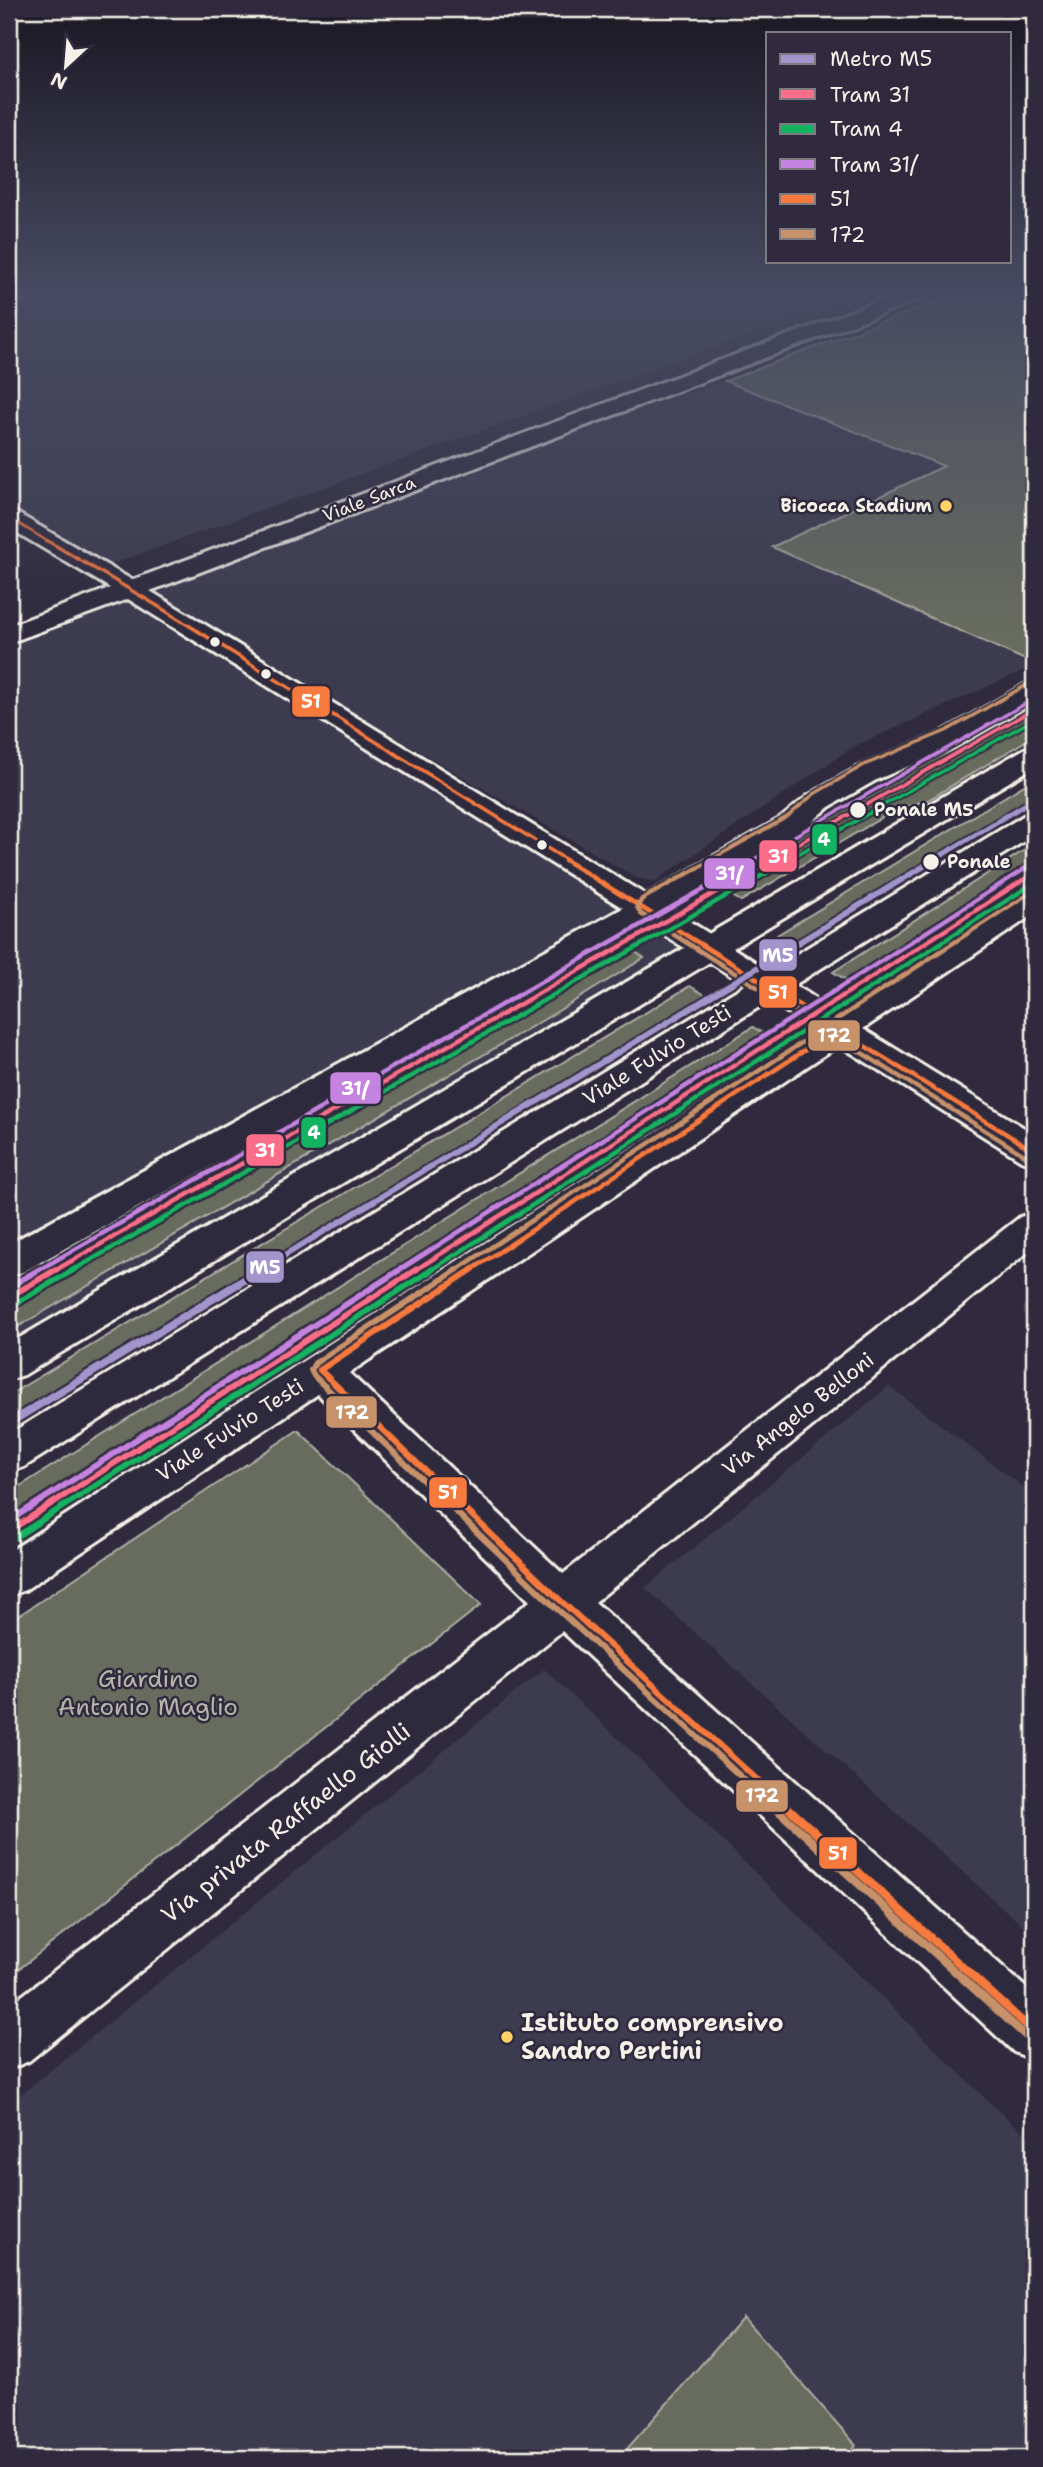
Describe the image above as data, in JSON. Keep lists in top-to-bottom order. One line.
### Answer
{"streets":{"street":["Viale Sarca","Viale Fulvio Testi","Via Angelo Belloni","Via privata Raffaello Giolli"]},"crossings":[["Via Angelo Belloni","Via privata Raffaello Giolli"]],"parks":["Giardino Antonio Maglio"],"places":["Bicocca Stadium","Ponale M5","Ponale","Istituto comprensivo Sandro Pertini"],"lines":["transit line 51","transit line 172","tram line 31/","tram line 31","tram line 4","metro line M5"],"legend":["Metro M5","Tram 31","Tram 4","Tram 31/","51","172"],"north":"bottom left"}
